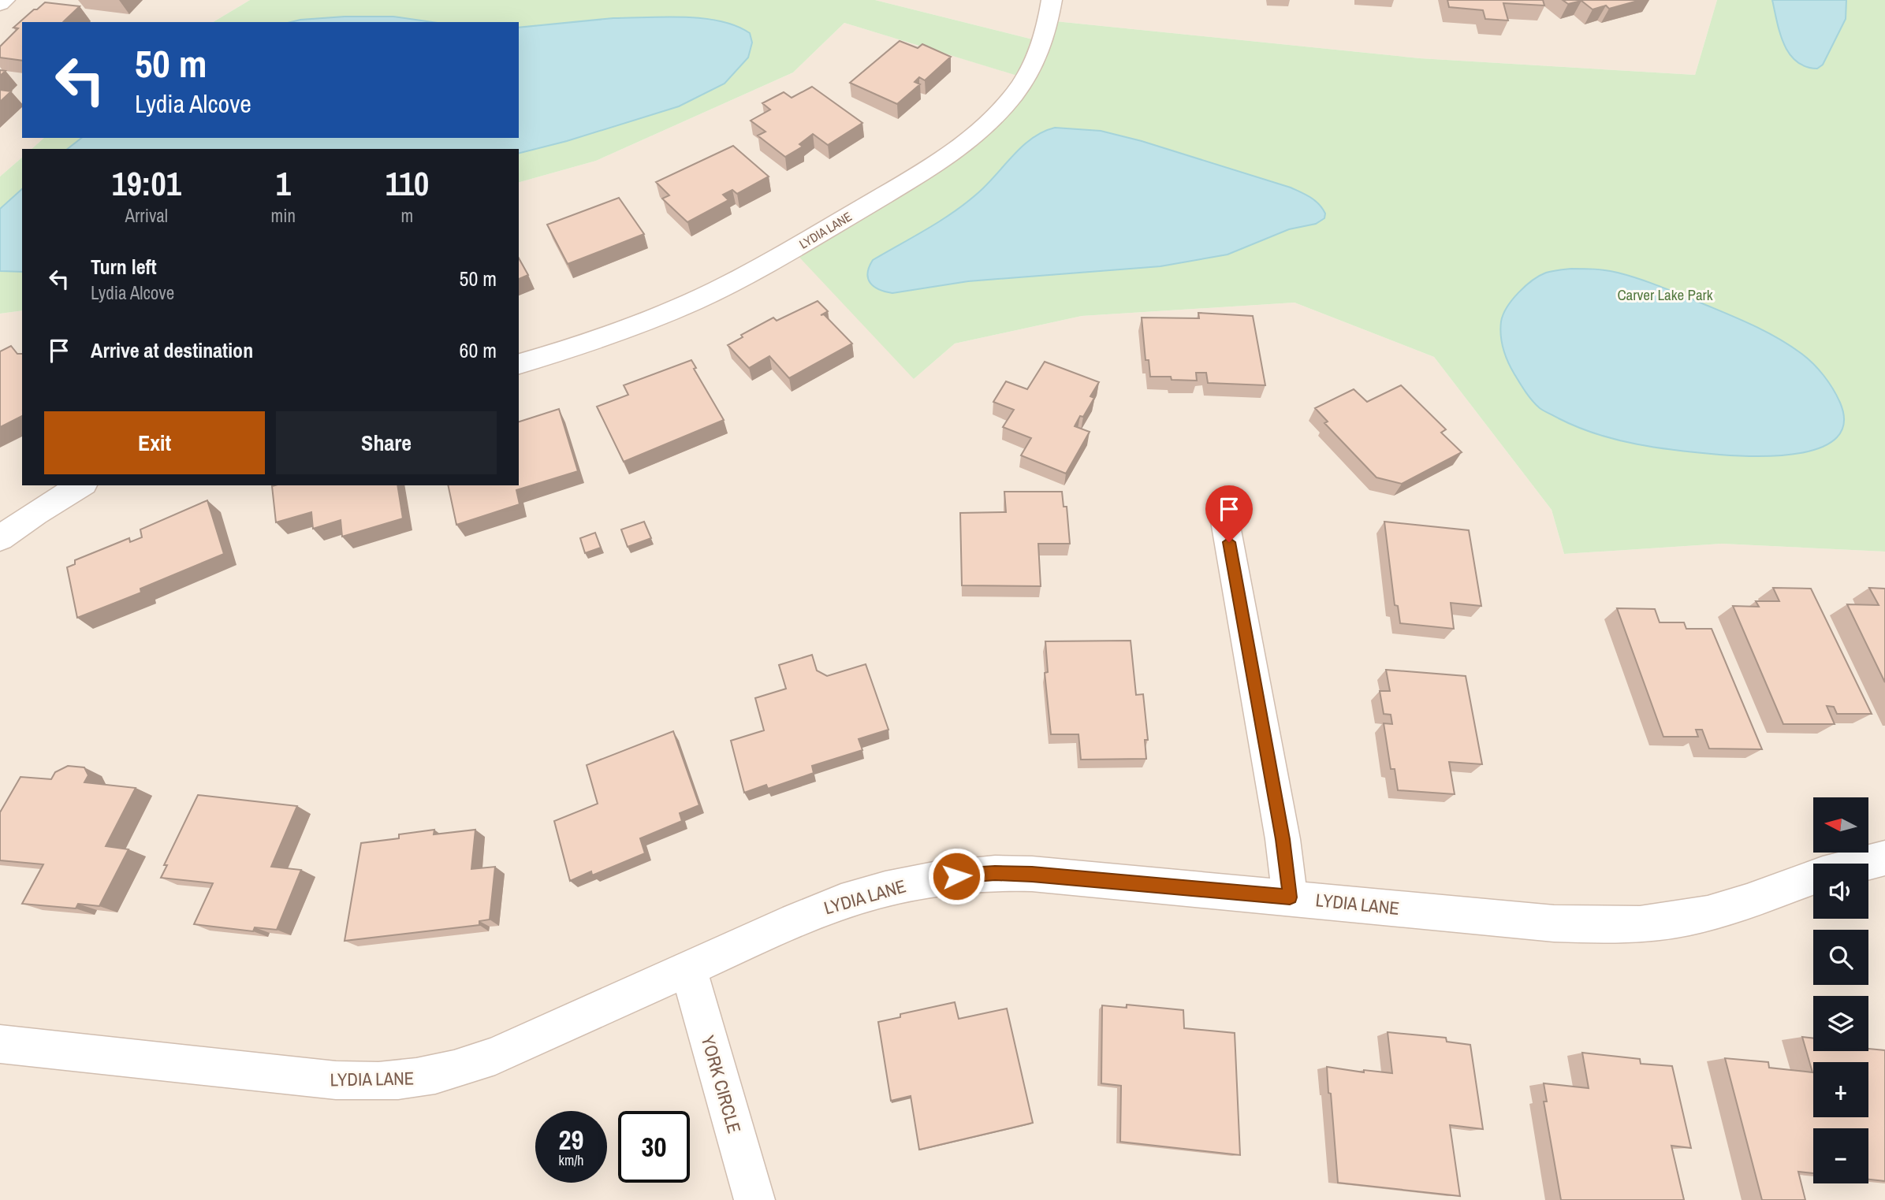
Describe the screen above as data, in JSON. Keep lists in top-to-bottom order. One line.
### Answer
{"streets":{"street":["LYDIA LANE","YORK CIRCLE"]},"crossings":[["LYDIA LANE","YORK CIRCLE"]],"parks":["Carver Lake Park"],"north":"left","page":{"turn":["50 m","Lydia Alcove"],"eta":["19:01","Arrival","1","min","110","m"],"list":[{"name":"Turn left","note":"Lydia Alcove","value":"50 m"},{"name":"Arrive at destination","value":"60 m"}],"buttons":["Exit","Share"],"map_buttons":["+","−"],"speed":"29 km/h","limit":"30"}}
